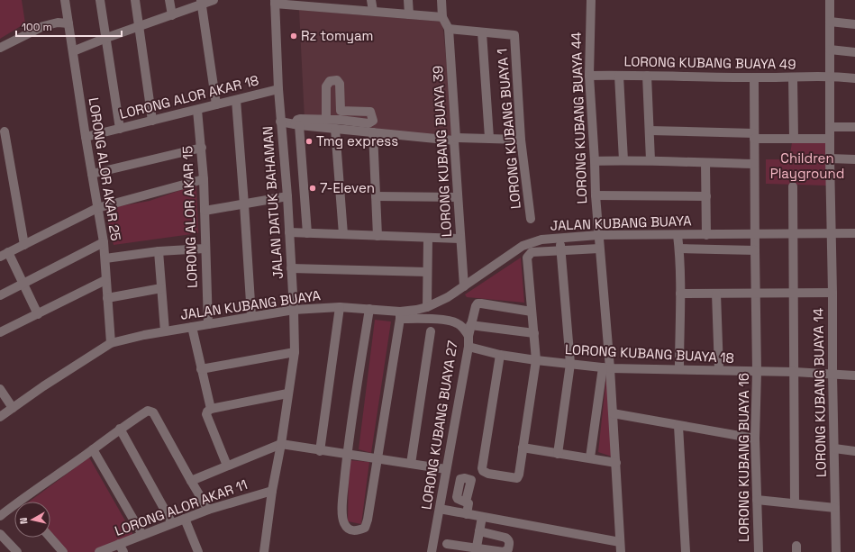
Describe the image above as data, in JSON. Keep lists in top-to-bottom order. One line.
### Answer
{"streets":{"street":["LORONG KUBANG BUAYA 49","LORONG ALOR AKAR 18","LORONG KUBANG BUAYA 44","LORONG KUBANG BUAYA 1","LORONG KUBANG BUAYA 39","LORONG ALOR AKAR 25","JALAN DATUK BAHAMAN","LORONG ALOR AKAR 15","JALAN KUBANG BUAYA","LORONG KUBANG BUAYA 18","LORONG KUBANG BUAYA 14","LORONG KUBANG BUAYA 27","LORONG KUBANG BUAYA 16","LORONG ALOR AKAR 11"]},"crossings":[["LORONG KUBANG BUAYA 49","LORONG KUBANG BUAYA 44"],["LORONG KUBANG BUAYA 49","LORONG KUBANG BUAYA 14"],["LORONG KUBANG BUAYA 49","LORONG KUBANG BUAYA 16"],["LORONG ALOR AKAR 18","LORONG ALOR AKAR 25"],["LORONG ALOR AKAR 18","JALAN DATUK BAHAMAN"],["LORONG ALOR AKAR 18","LORONG ALOR AKAR 15"],["LORONG KUBANG BUAYA 44","JALAN KUBANG BUAYA"],["LORONG KUBANG BUAYA 44","LORONG KUBANG BUAYA 18"],["LORONG KUBANG BUAYA 39","JALAN KUBANG BUAYA"],["LORONG ALOR AKAR 25","JALAN KUBANG BUAYA"],["JALAN DATUK BAHAMAN","JALAN KUBANG BUAYA"],["JALAN DATUK BAHAMAN","LORONG ALOR AKAR 11"],["LORONG ALOR AKAR 15","JALAN KUBANG BUAYA"],["JALAN KUBANG BUAYA","LORONG KUBANG BUAYA 14"],["JALAN KUBANG BUAYA","LORONG KUBANG BUAYA 16"],["LORONG KUBANG BUAYA 18","LORONG KUBANG BUAYA 14"],["LORONG KUBANG BUAYA 18","LORONG KUBANG BUAYA 27"],["LORONG KUBANG BUAYA 18","LORONG KUBANG BUAYA 16"]],"parks":["Children Playground"],"places":["Rz tomyam","Tmg express","7-Eleven"],"scale_bar":"100 m","north":"left"}
